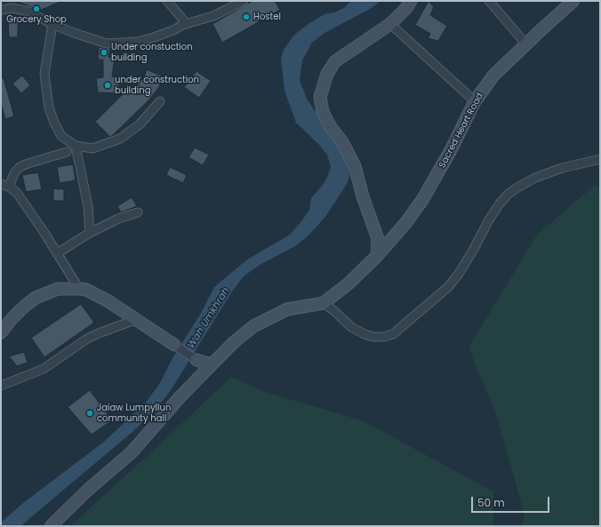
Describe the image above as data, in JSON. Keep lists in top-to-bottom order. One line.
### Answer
{"streets":{"street":["Sacred Heart Road"]},"water":["Wah Umkhrah"],"places":["Grocery Shop","Hostel","Under constuction building","under construction building","Jaiaw Lumpyllun community hall"],"scale_bar":"50 m"}
